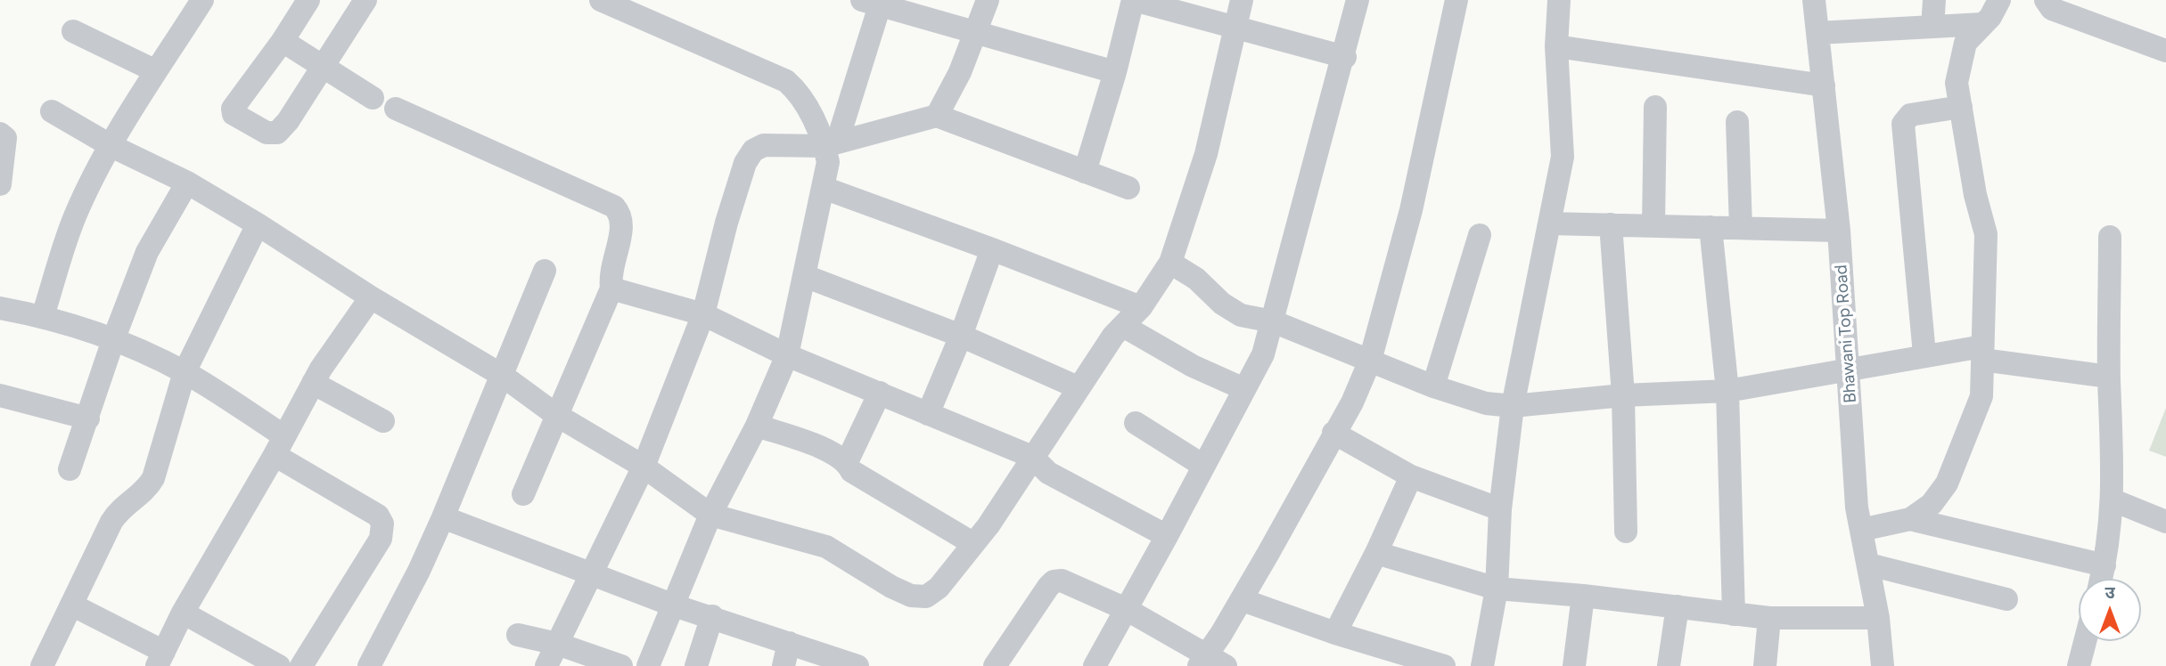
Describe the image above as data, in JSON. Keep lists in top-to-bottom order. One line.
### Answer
{"streets":{"street":["Bhawani Top Road"]},"north":"top"}
